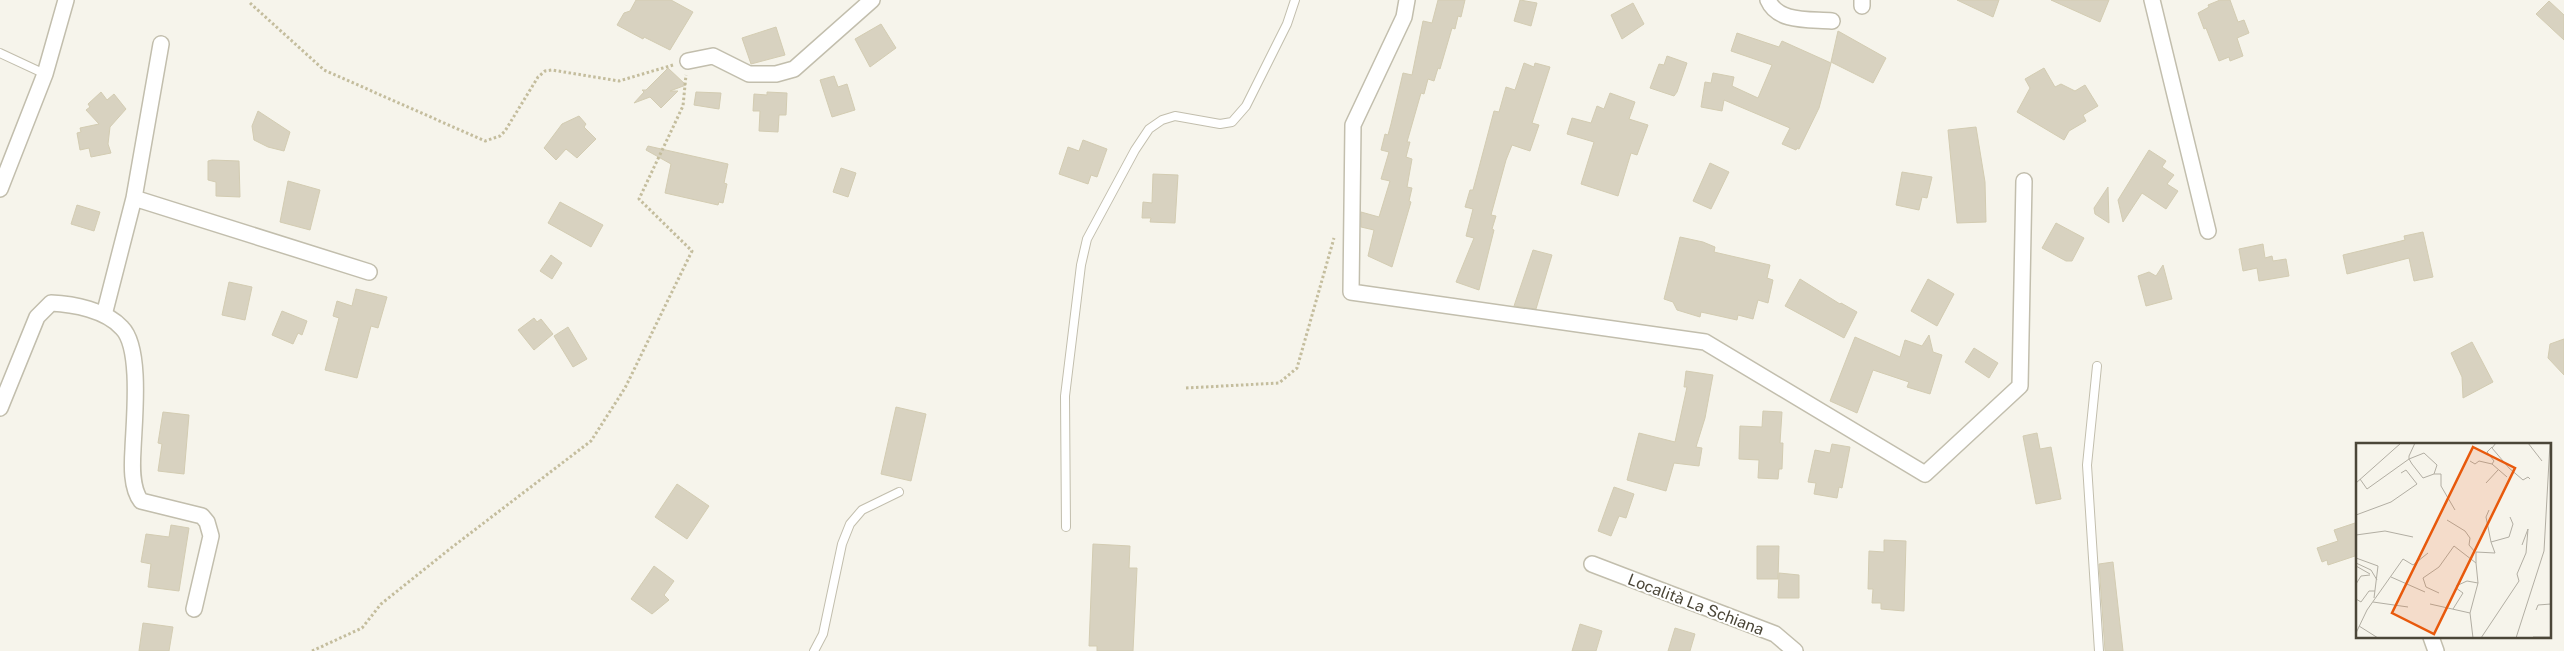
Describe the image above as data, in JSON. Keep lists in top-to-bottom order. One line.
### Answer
{"streets":{"street":["Località La Schiana"]}}
